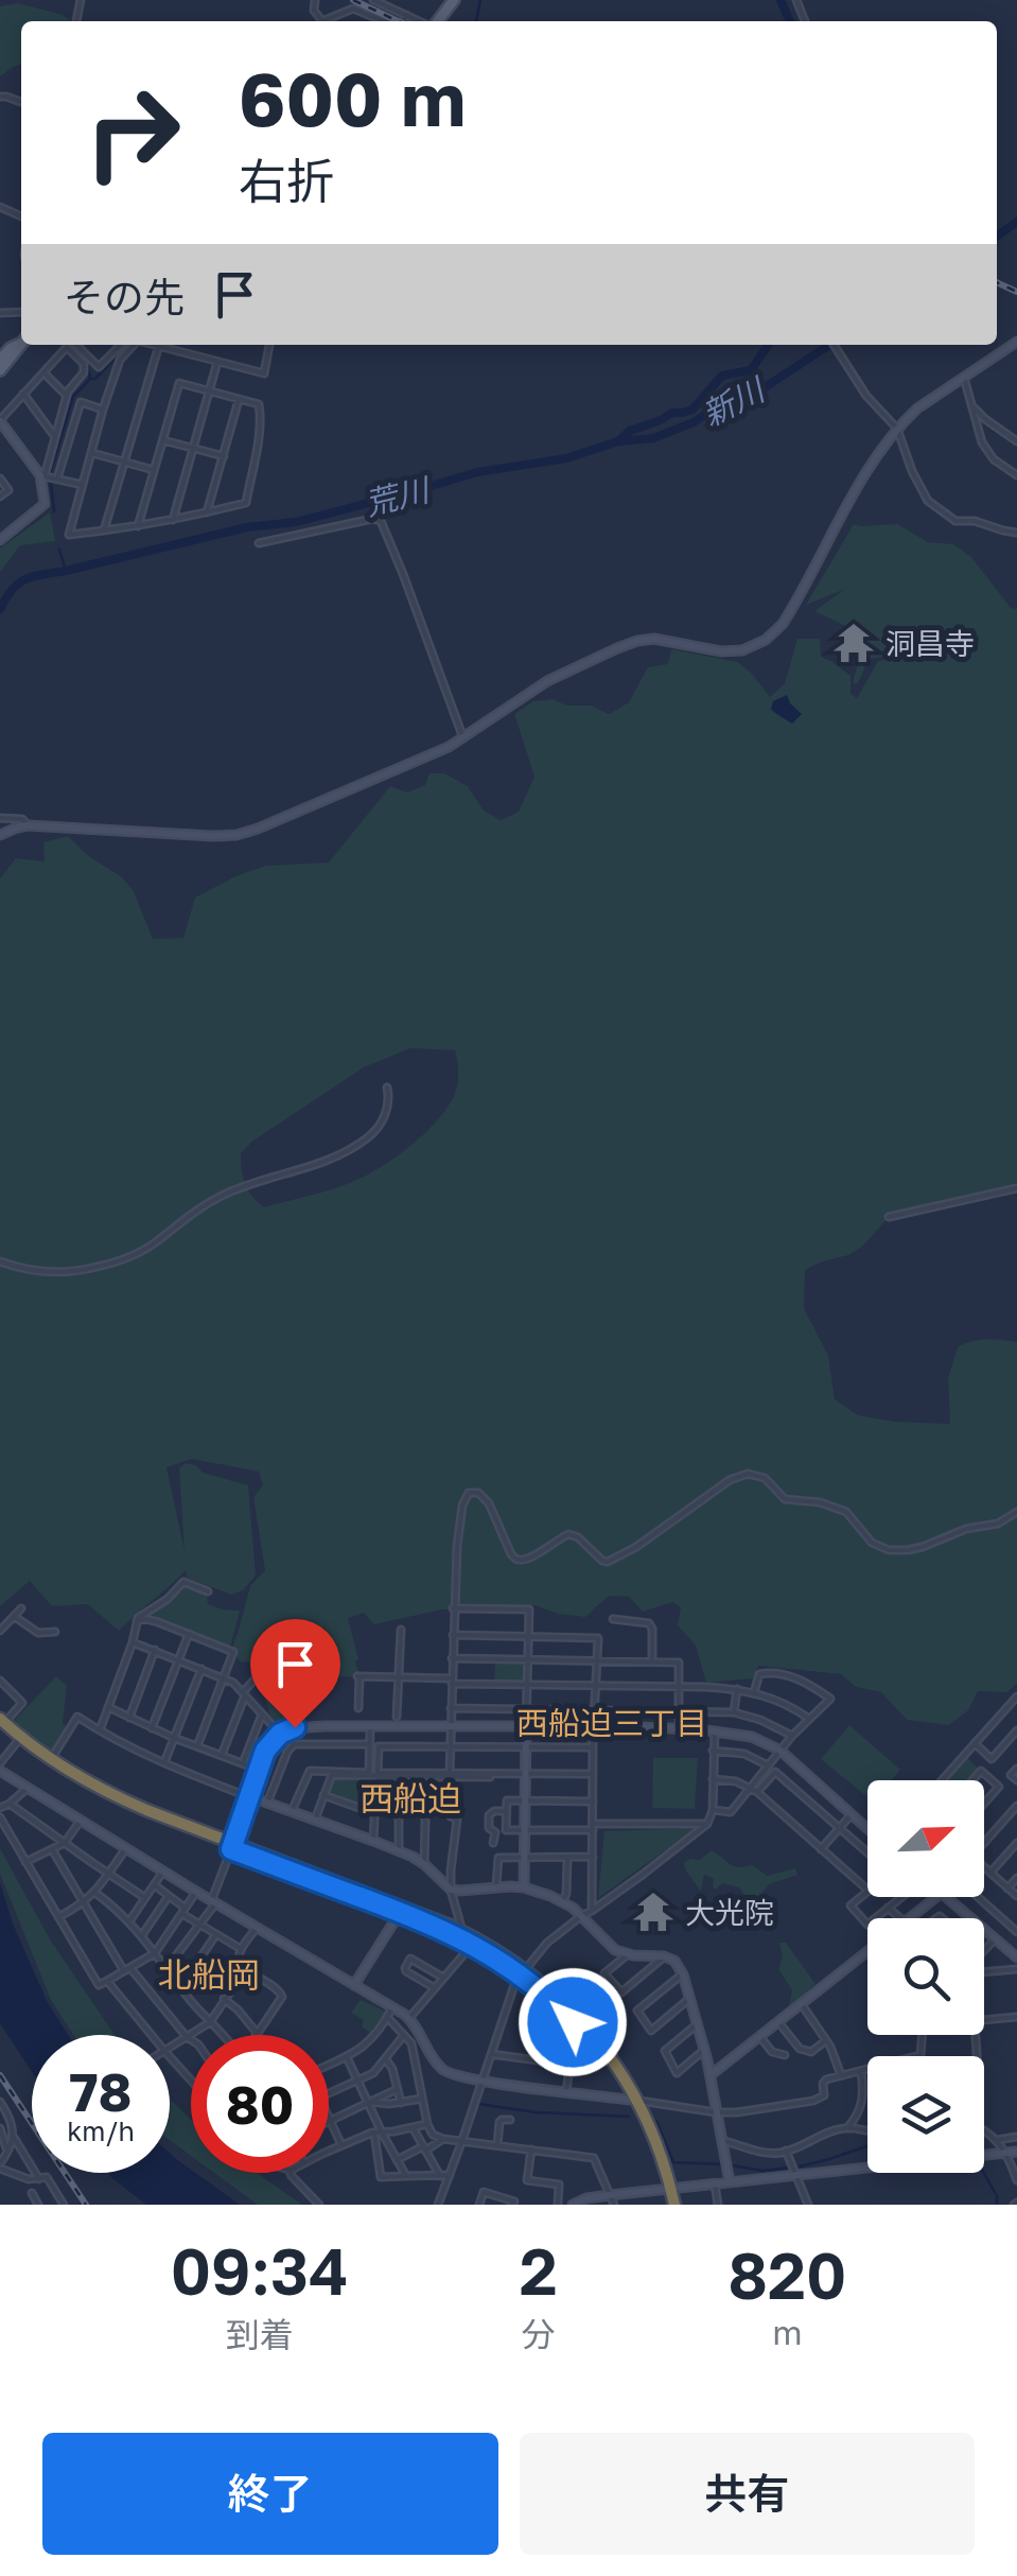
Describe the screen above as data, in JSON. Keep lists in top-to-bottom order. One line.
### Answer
{"districts":["西船迫三丁目","西船迫","北船岡"],"water":["新川","荒川"],"places":{"temple":["洞昌寺","大光院"]},"north":"top right","page":{"turn":["600 m","右折"],"then":"その先","speed":"78 km/h","limit":"80","eta":["09:34","到着","2","分","820","m"],"buttons":["終了","共有"]}}
